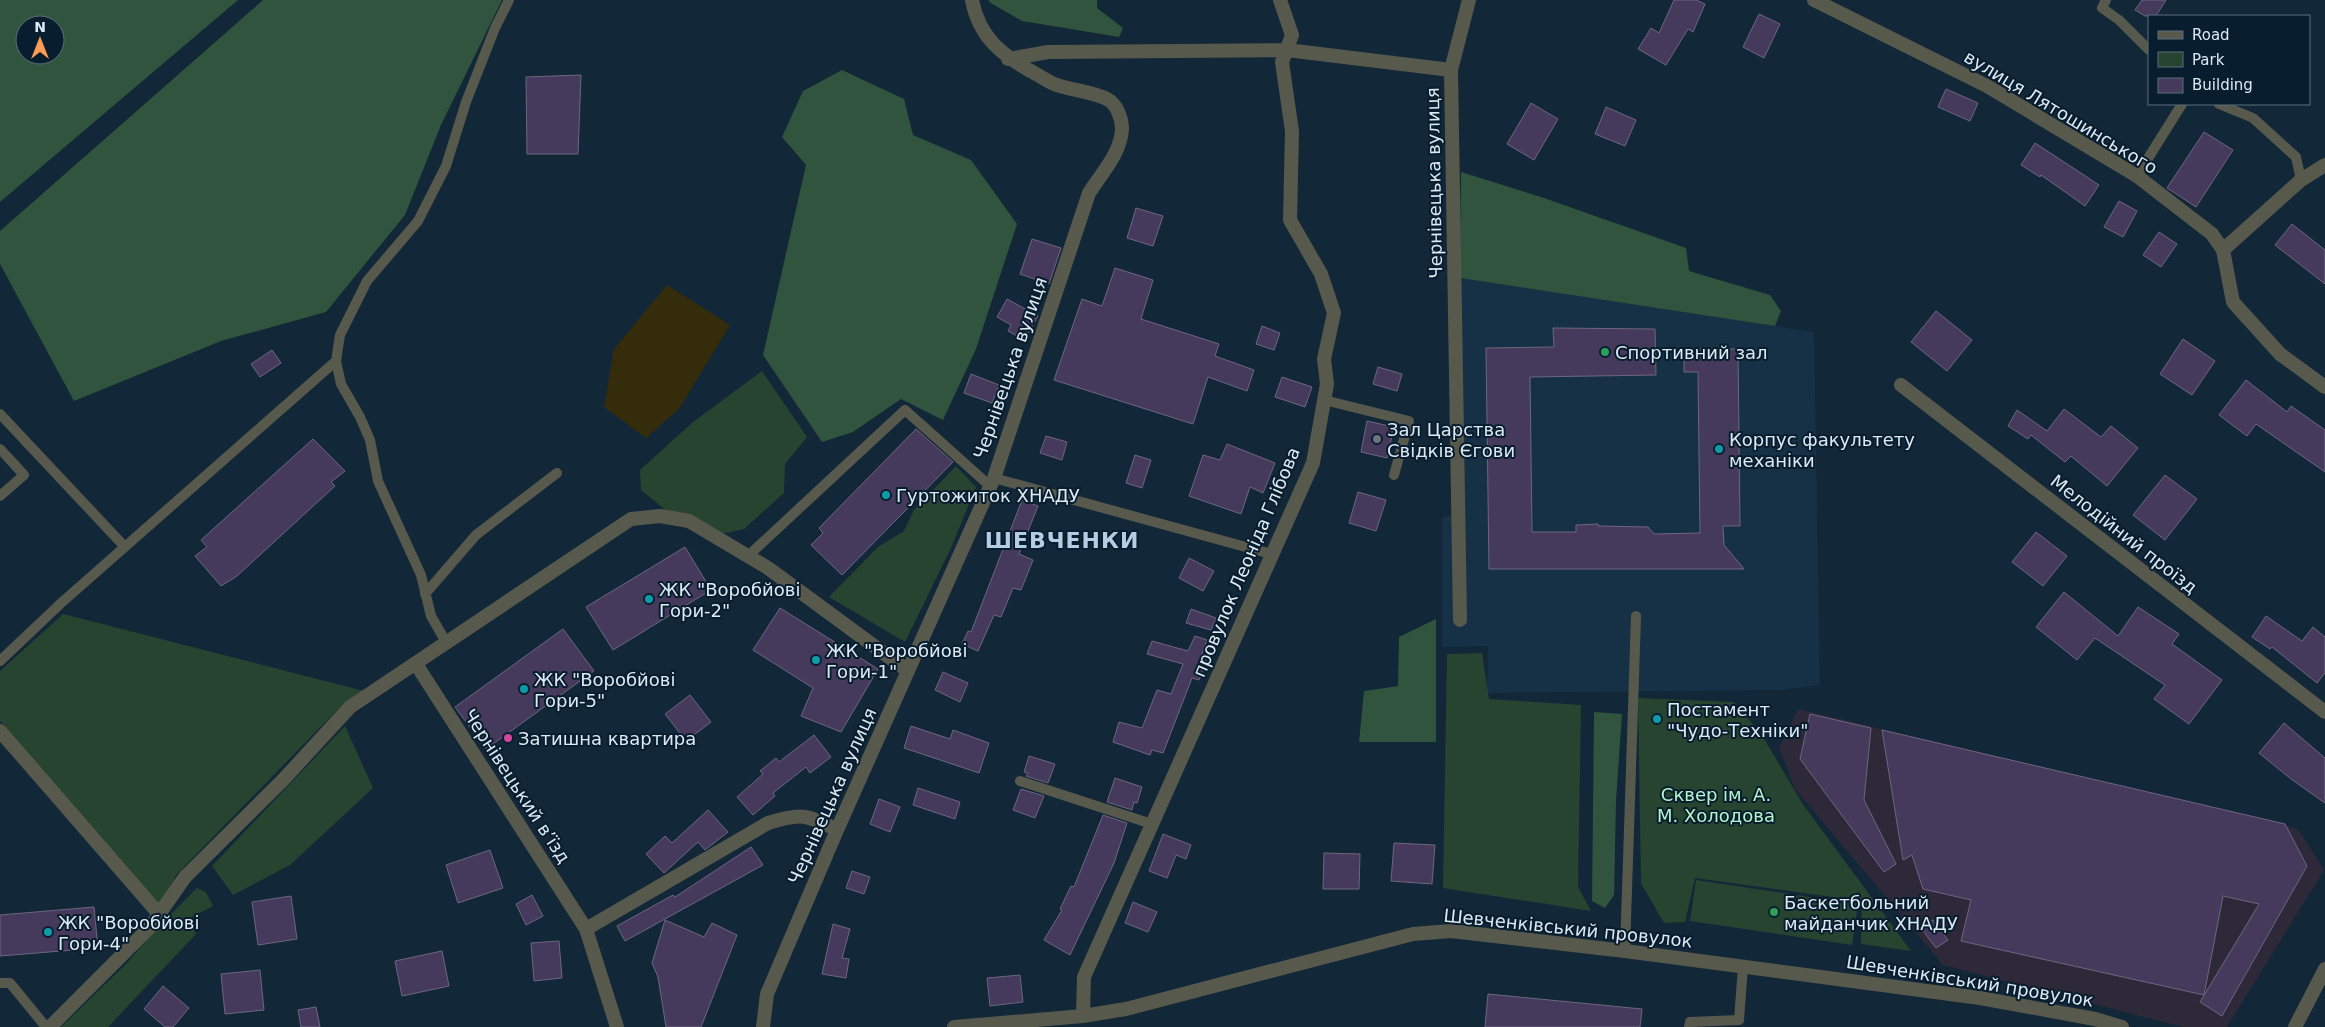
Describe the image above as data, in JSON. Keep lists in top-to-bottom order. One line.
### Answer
{"streets":{"street":["вулиця Лятошинського","Чернівецька вулиця","Мелодійний проїзд","провулок Леоніда Глібова","Чернівецький вʼїзд","Шевченківський провулок"]},"crossings":[["Чернівецька вулиця","провулок Леоніда Глібова"],["провулок Леоніда Глібова","Шевченківський провулок"]],"districts":["ШЕВЧЕНКИ"],"parks":["Сквер ім. А. М. Холодова"],"places":["Спортивний зал","Зал Царства Свідків Єгови","Корпус факультету механіки","Гуртожиток ХНАДУ","ЖК \"Воробйові Гори-2\"","ЖК \"Воробйові Гори-1\"","ЖК \"Воробйові Гори-5\"","Постамент \"Чудо-Техніки\"","Затишна квартира","Баскетбольний майданчик ХНАДУ","ЖК \"Воробйові Гори-4\""],"legend":["Road","Park","Building"],"north":"top"}
